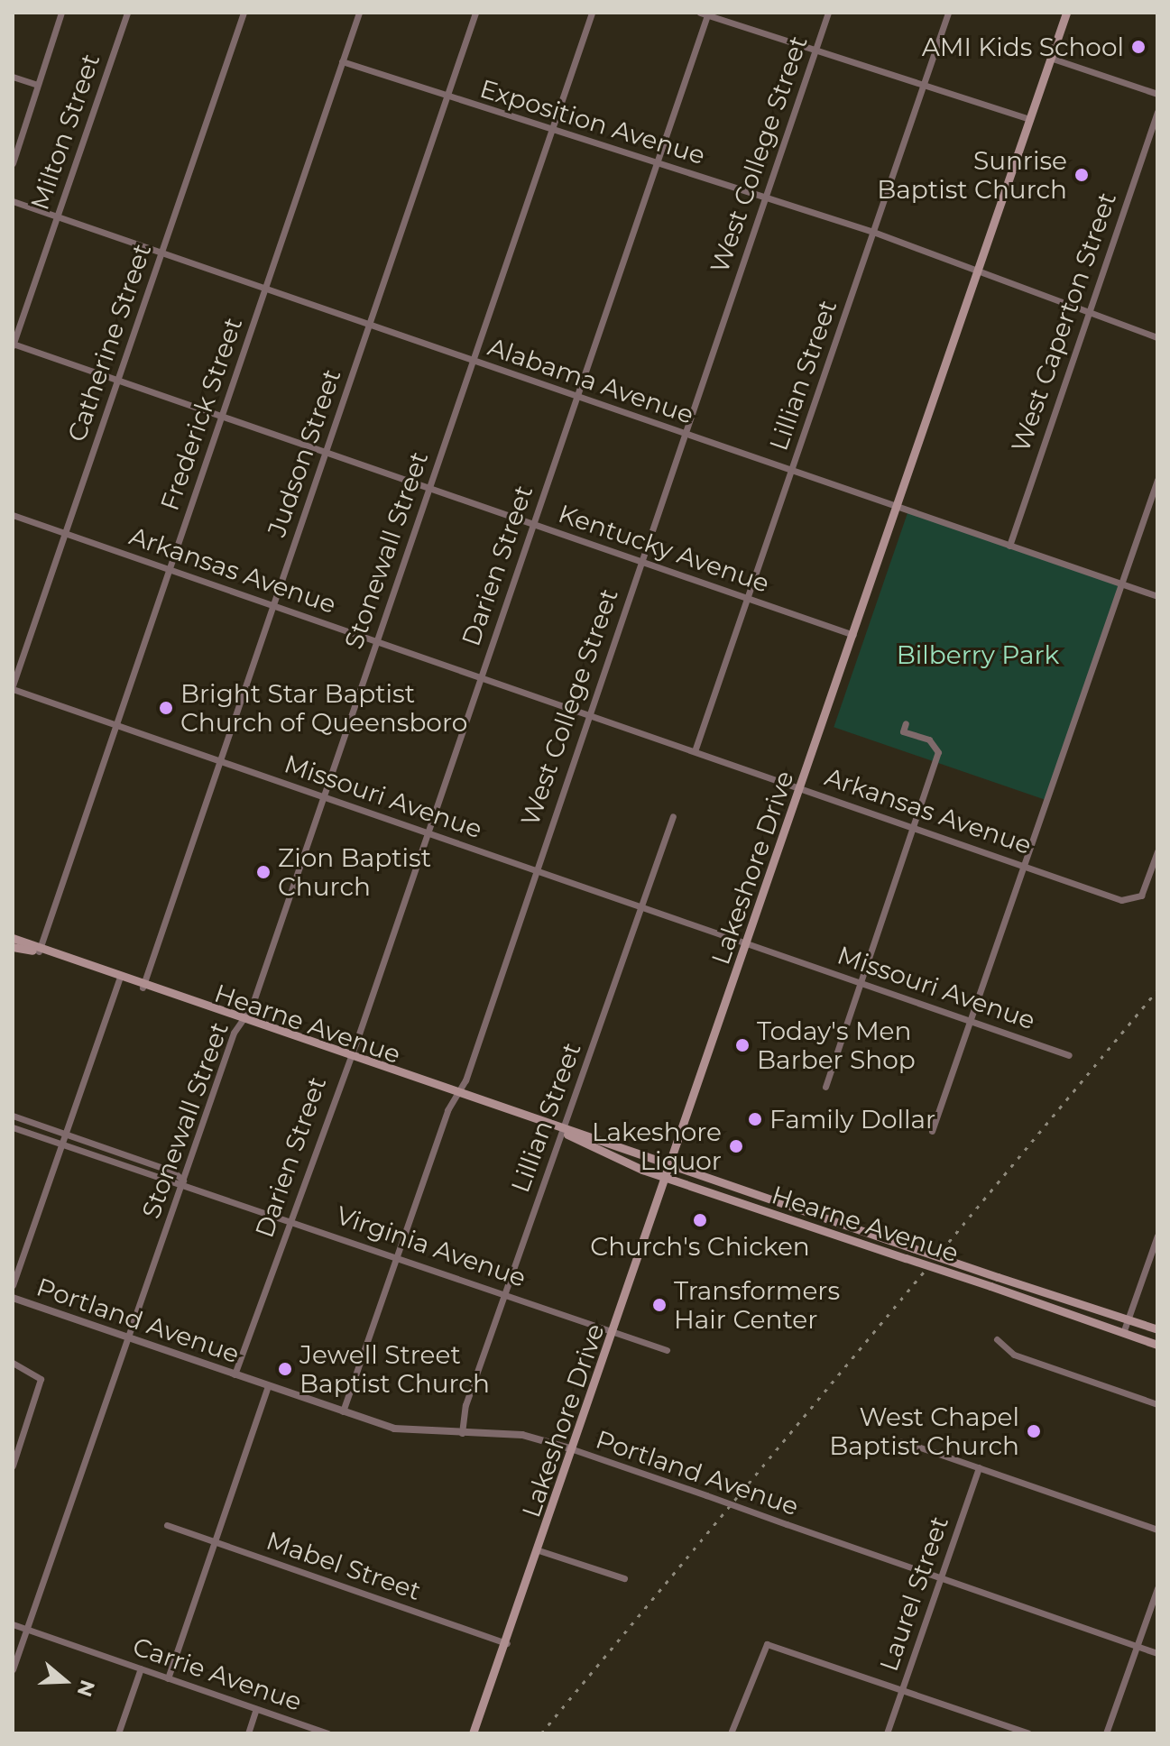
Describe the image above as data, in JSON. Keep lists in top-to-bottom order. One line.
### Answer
{"streets":{"main road":["Lakeshore Drive","Hearne Avenue"],"street":["Exposition Avenue","Milton Street","West College Street","West Caperton Street","Catherine Street","Lillian Street","Alabama Avenue","Frederick Street","Judson Street","Kentucky Avenue","Stonewall Street","Darien Street","Arkansas Avenue","Missouri Avenue","Virginia Avenue","Portland Avenue","Mabel Street","Laurel Street","Carrie Avenue"]},"crossings":[["Exposition Avenue","West College Street"],["Exposition Avenue","West Caperton Street"],["Exposition Avenue","Lillian Street"],["Exposition Avenue","Frederick Street"],["Exposition Avenue","Judson Street"],["Exposition Avenue","Stonewall Street"],["Exposition Avenue","Darien Street"],["Exposition Avenue","Lakeshore Drive"],["Milton Street","Alabama Avenue"],["Milton Street","Kentucky Avenue"],["West College Street","Alabama Avenue"],["West College Street","Kentucky Avenue"],["West College Street","Arkansas Avenue"],["West College Street","Missouri Avenue"],["West College Street","Hearne Avenue"],["West College Street","Virginia Avenue"],["West College Street","Portland Avenue"],["West Caperton Street","Alabama Avenue"],["Catherine Street","Alabama Avenue"],["Catherine Street","Kentucky Avenue"],["Catherine Street","Arkansas Avenue"],["Catherine Street","Missouri Avenue"],["Lillian Street","Alabama Avenue"],["Lillian Street","Kentucky Avenue"],["Lillian Street","Arkansas Avenue"],["Lillian Street","Missouri Avenue"],["Lillian Street","Hearne Avenue"],["Lillian Street","Virginia Avenue"],["Lillian Street","Portland Avenue"],["Alabama Avenue","Frederick Street"],["Alabama Avenue","Judson Street"],["Alabama Avenue","Stonewall Street"],["Alabama Avenue","Darien Street"],["Alabama Avenue","Lakeshore Drive"],["Frederick Street","Kentucky Avenue"],["Frederick Street","Arkansas Avenue"],["Frederick Street","Missouri Avenue"],["Frederick Street","Hearne Avenue"],["Judson Street","Kentucky Avenue"],["Judson Street","Arkansas Avenue"],["Judson Street","Missouri Avenue"],["Judson Street","Hearne Avenue"],["Kentucky Avenue","Stonewall Street"],["Kentucky Avenue","Darien Street"],["Kentucky Avenue","Lakeshore Drive"],["Stonewall Street","Arkansas Avenue"],["Stonewall Street","Missouri Avenue"],["Stonewall Street","Hearne Avenue"],["Stonewall Street","Virginia Avenue"],["Stonewall Street","Portland Avenue"],["Stonewall Street","Carrie Avenue"],["Darien Street","Arkansas Avenue"],["Darien Street","Missouri Avenue"],["Darien Street","Hearne Avenue"],["Darien Street","Virginia Avenue"],["Darien Street","Portland Avenue"],["Arkansas Avenue","Lakeshore Drive"],["Missouri Avenue","Lakeshore Drive"],["Lakeshore Drive","Hearne Avenue"],["Lakeshore Drive","Virginia Avenue"],["Lakeshore Drive","Portland Avenue"],["Lakeshore Drive","Mabel Street"],["Portland Avenue","Laurel Street"]],"parks":["Bilberry Park"],"places":["AMI Kids School","Sunrise Baptist Church","Bright Star Baptist Church of Queensboro","Zion Baptist Church","Today's Men Barber Shop","Family Dollar","Lakeshore Liquor","Church's Chicken","Transformers Hair Center","Jewell Street Baptist Church","West Chapel Baptist Church"],"north":"right"}
